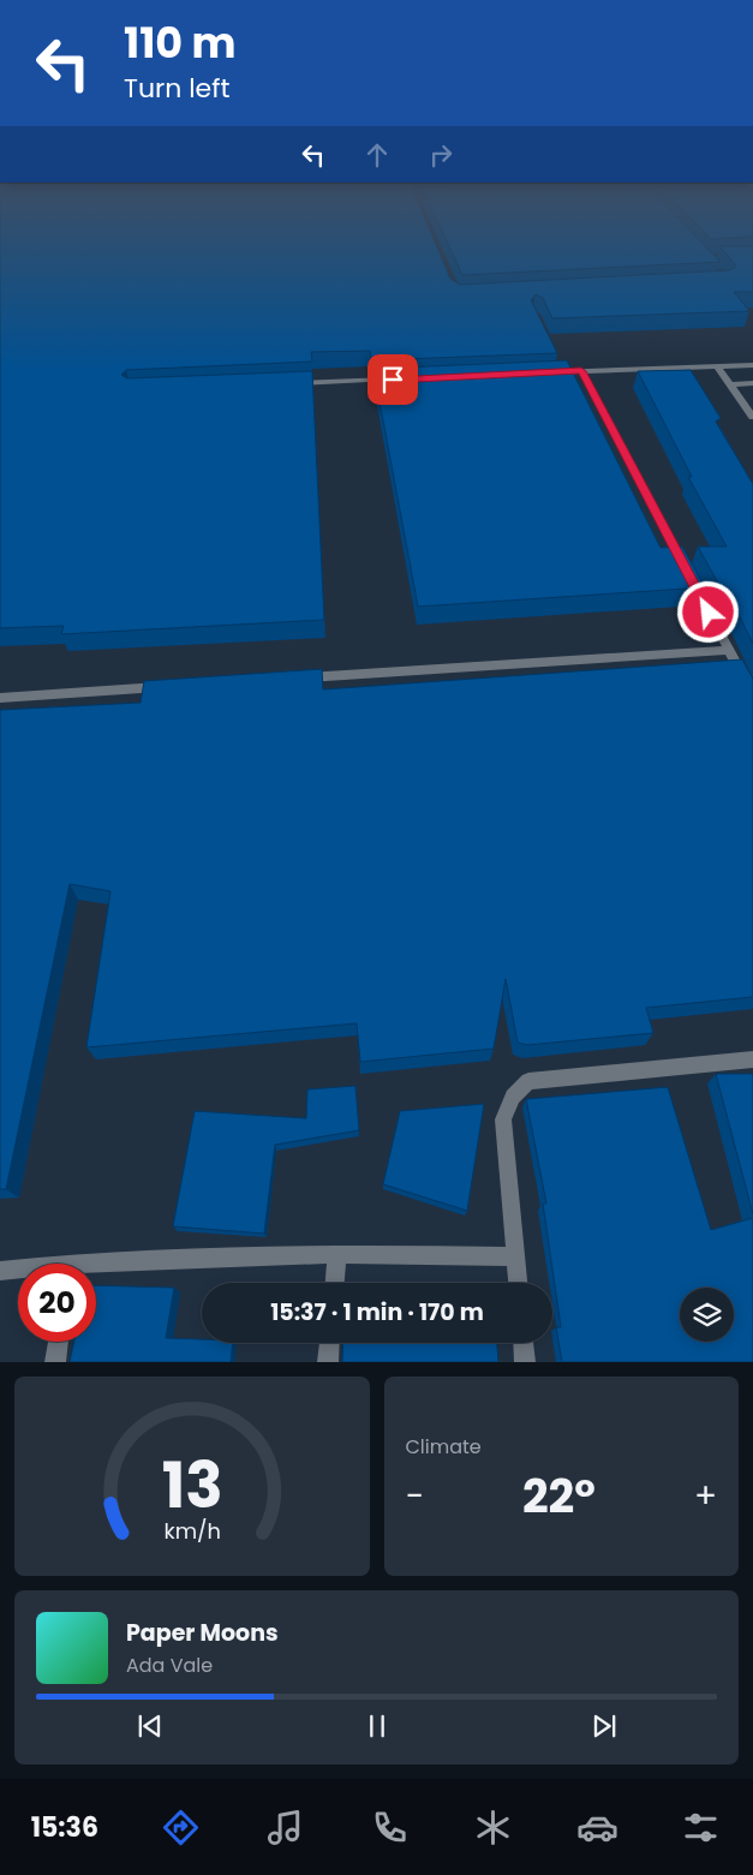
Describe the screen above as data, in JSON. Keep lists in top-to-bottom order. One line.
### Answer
{"page":{"turn":["110 m","Turn left"],"limit":"20","trip":"15:37 · 1 min · 170 m","tile":"Climate","heat":["−","22°","+"],"song":["Paper Moons","Ada Vale"],"tabs":"15:36","gauge":["13","km/h"]}}
